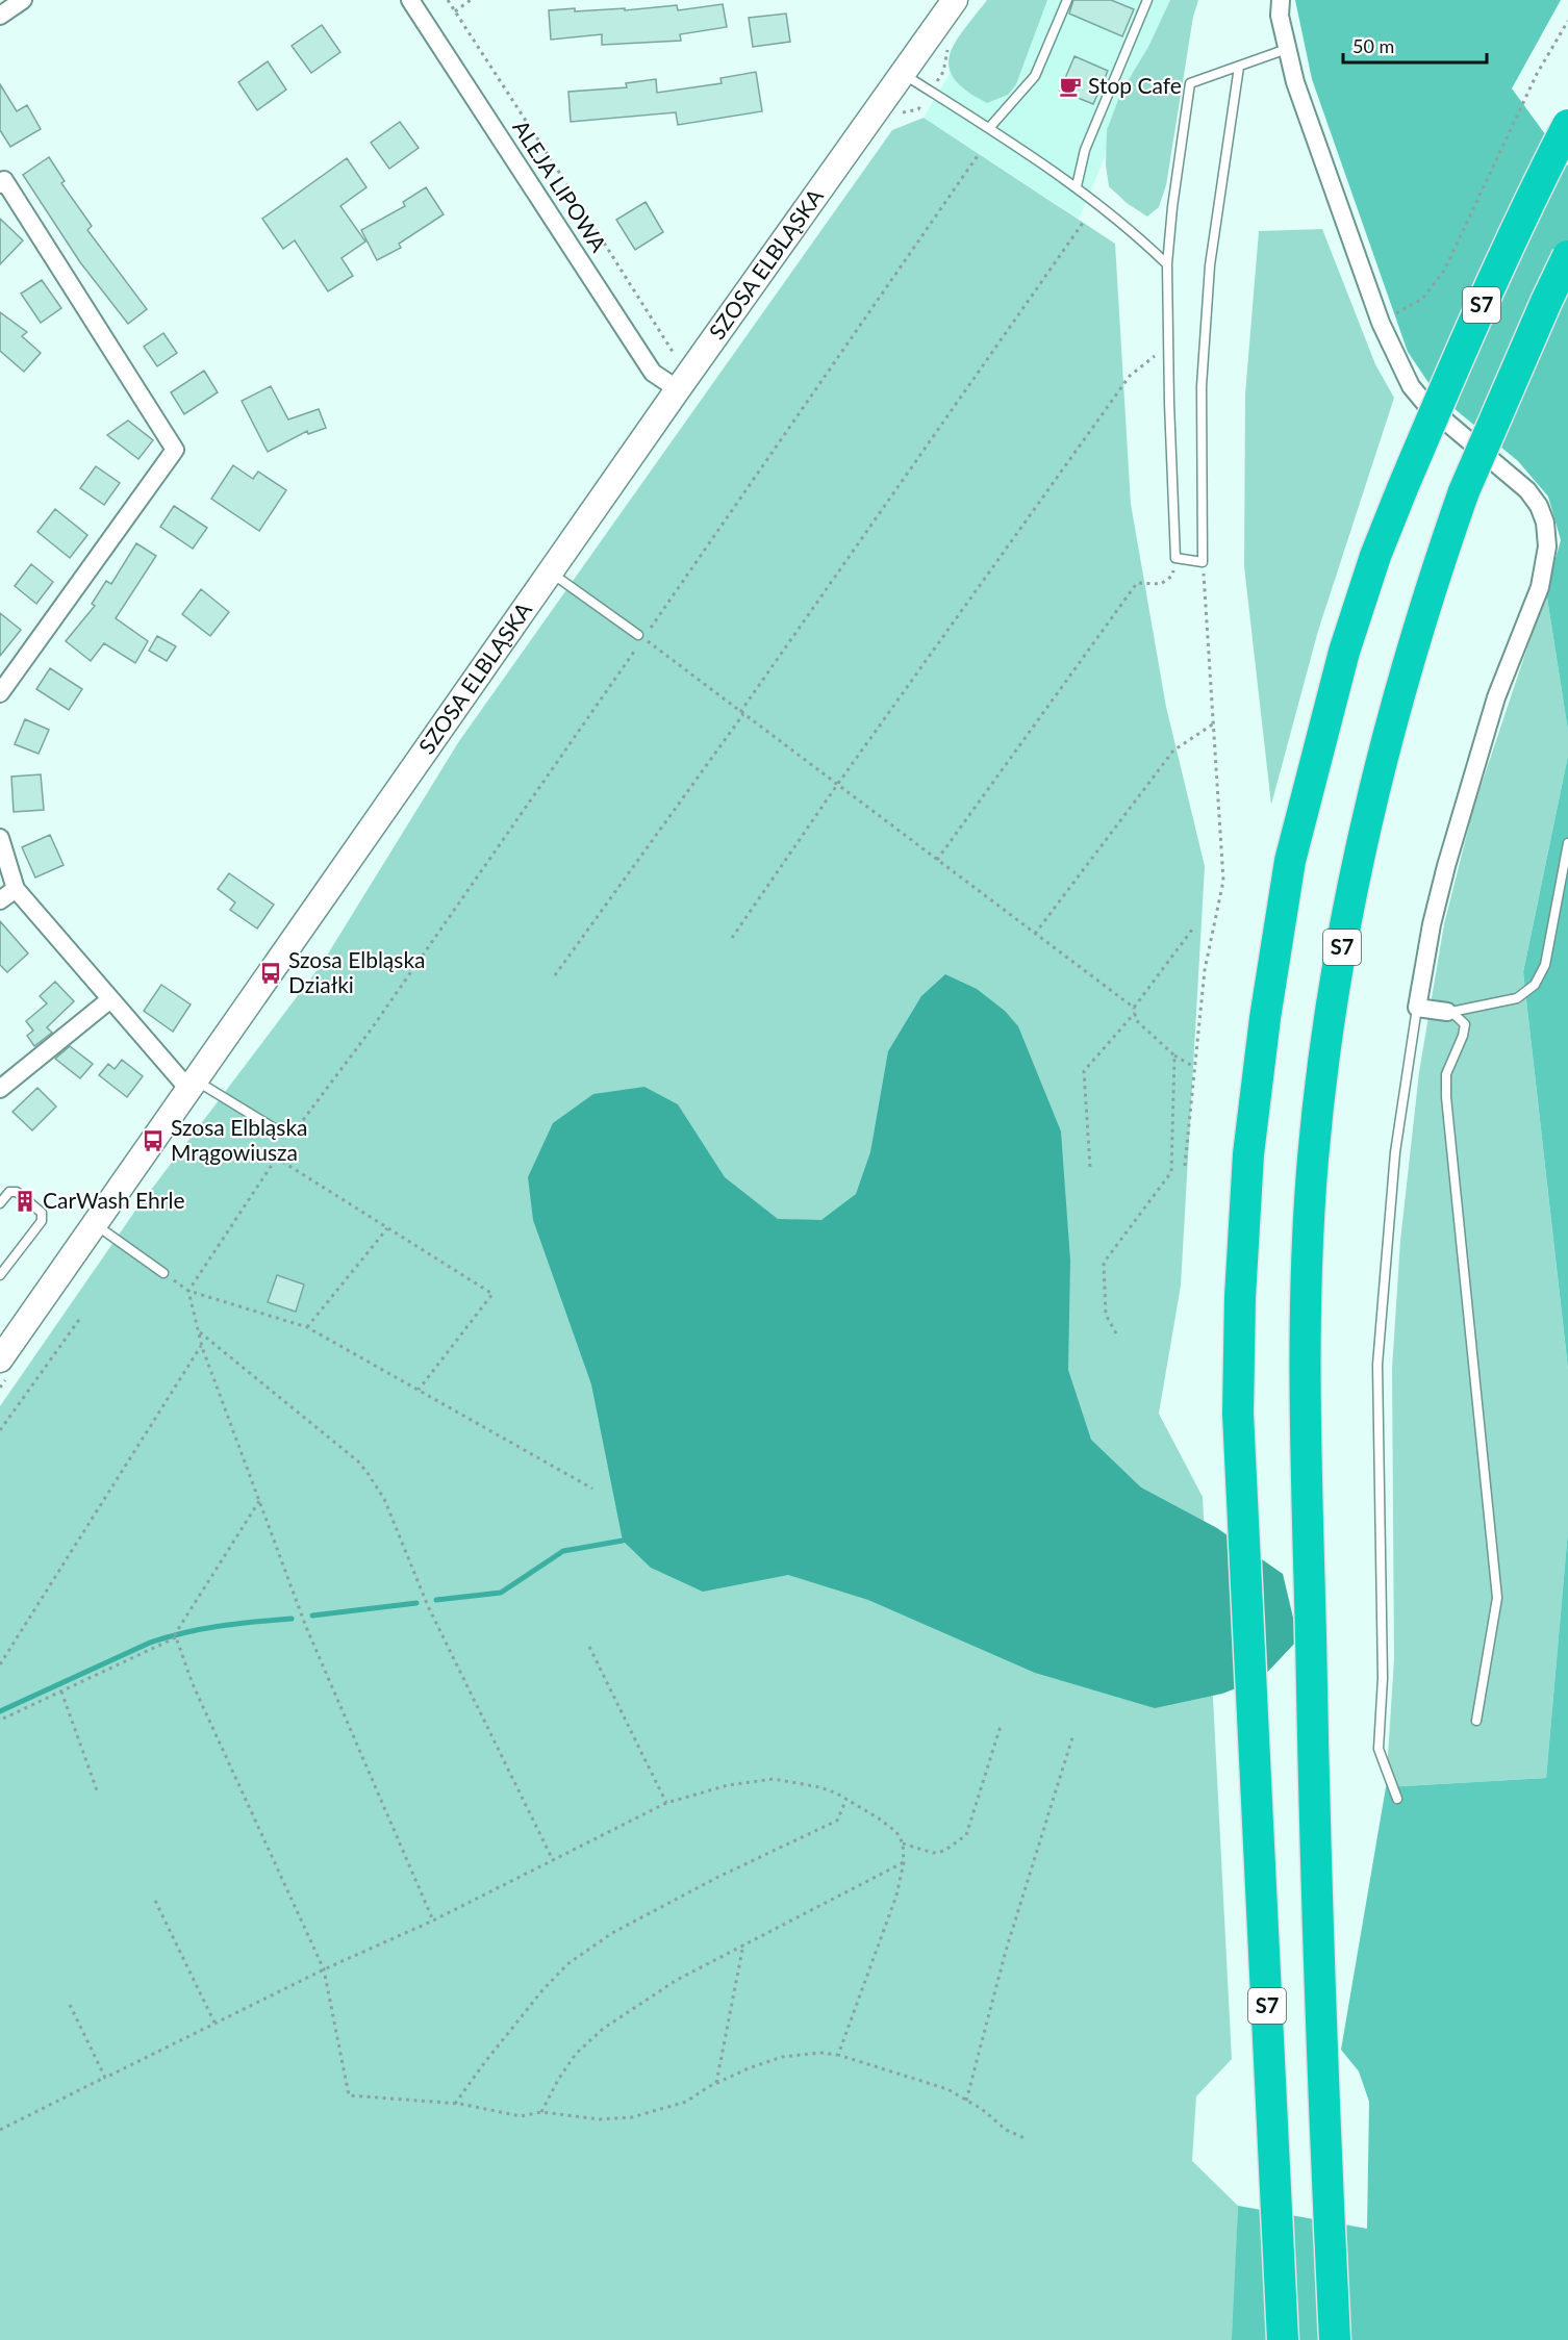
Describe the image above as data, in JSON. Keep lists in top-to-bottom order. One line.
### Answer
{"streets":{"highway":["S7"],"main road":["SZOSA ELBLĄSKA"],"street":["ALEJA LIPOWA"]},"crossings":[["ALEJA LIPOWA","SZOSA ELBLĄSKA"]],"places":{"cafe":["Stop Cafe"],"bus stop":["Szosa Elbląska Działki","Szosa Elbląska Mrągowiusza"],"building":["CarWash Ehrle"]},"scale_bar":"50 m"}
